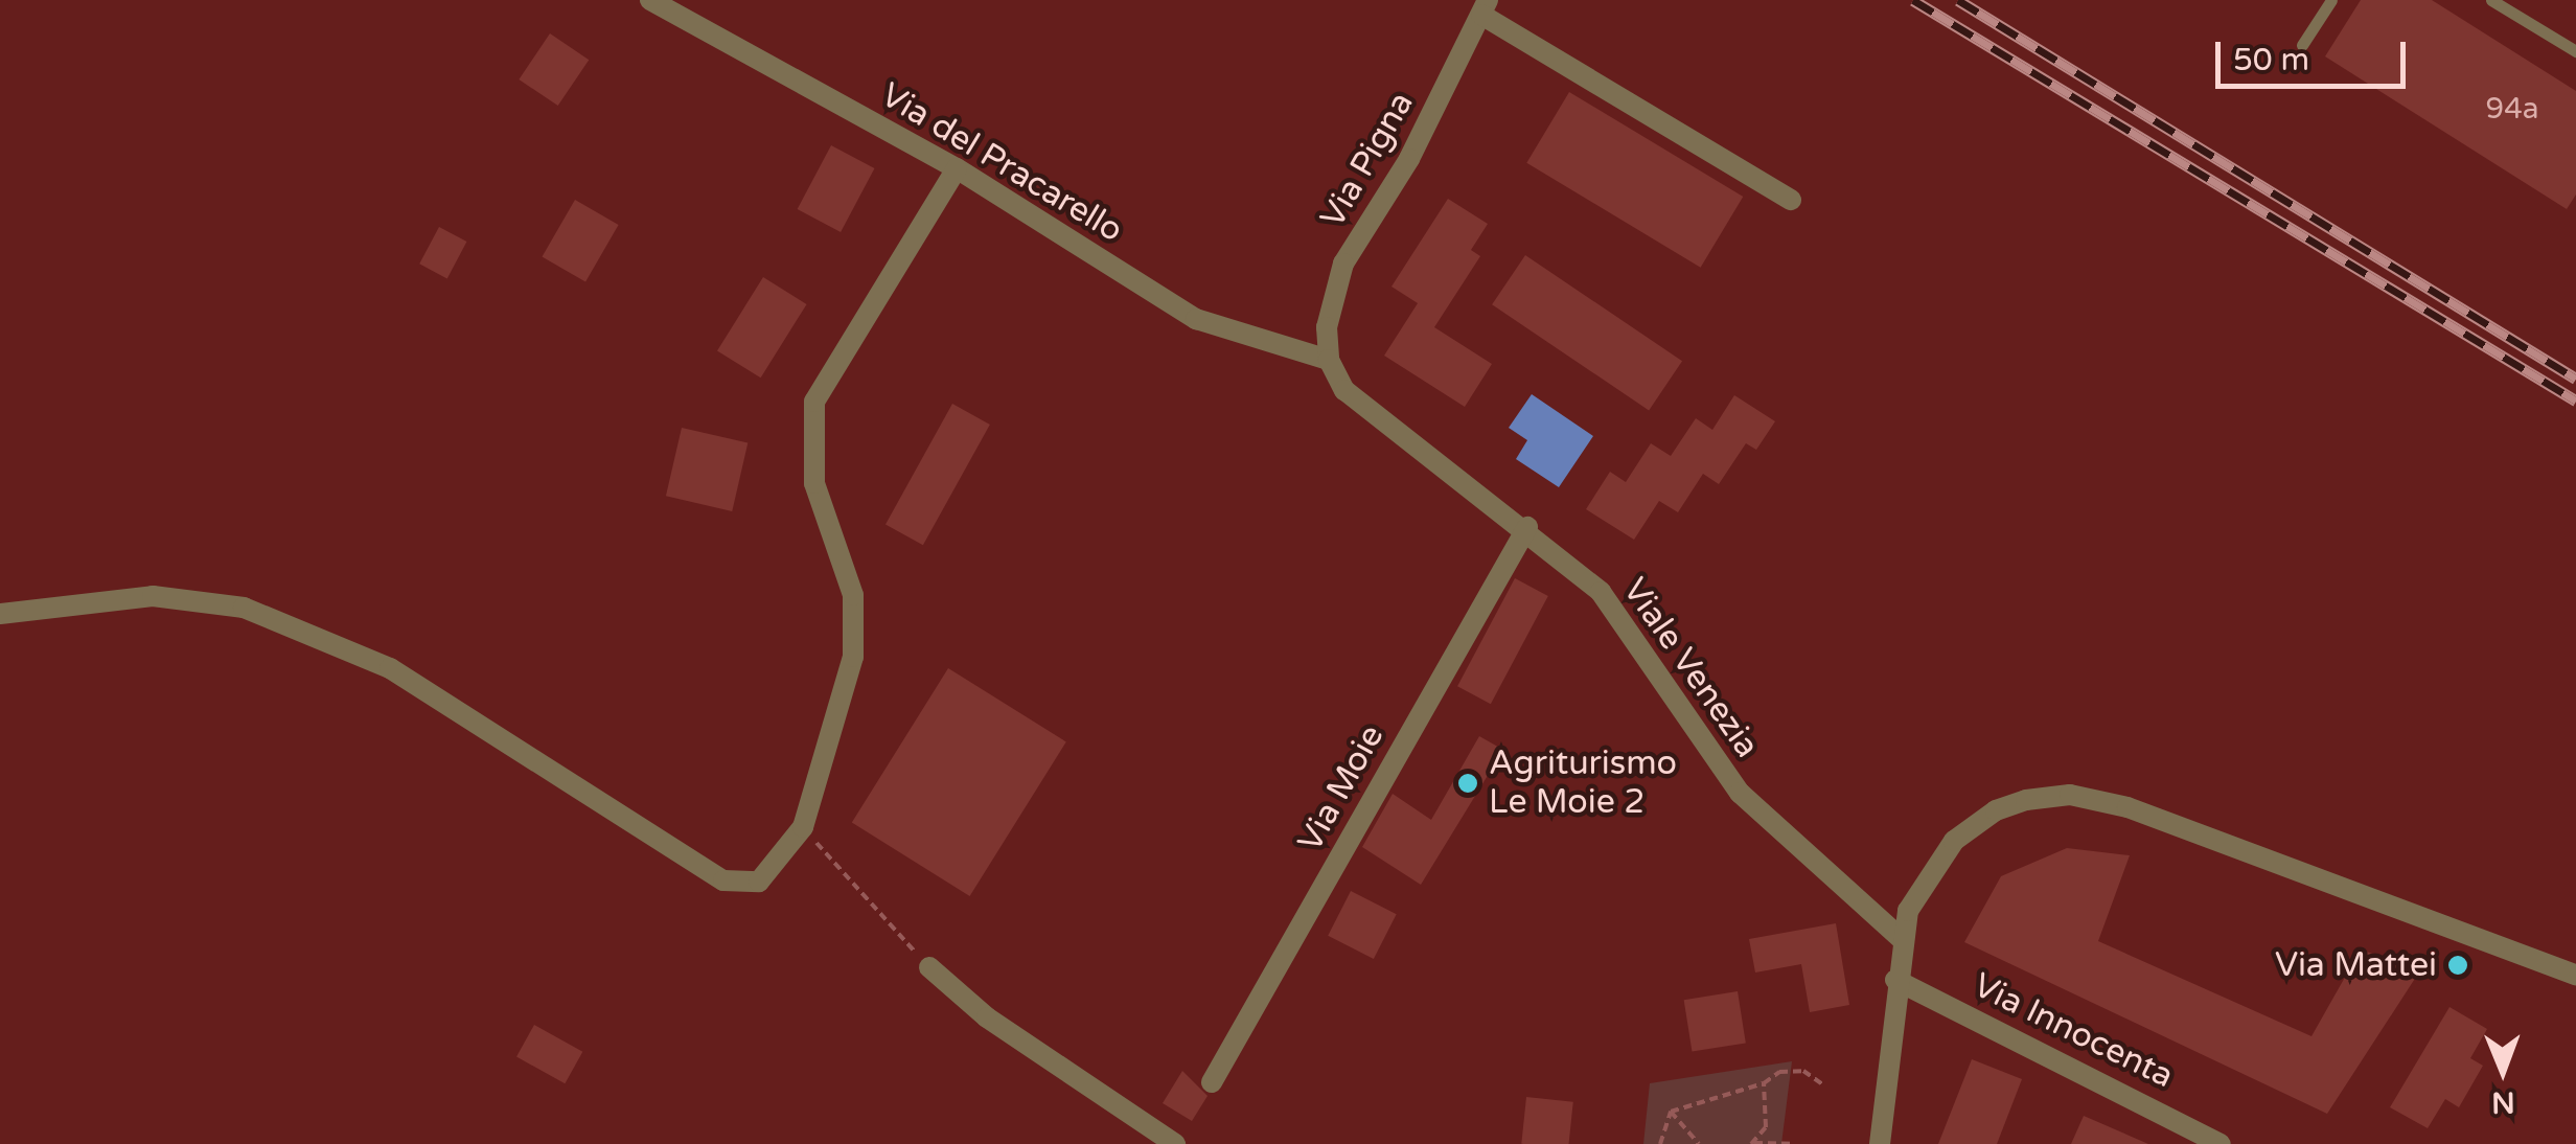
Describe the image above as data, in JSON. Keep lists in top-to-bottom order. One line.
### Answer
{"streets":{"street":["Via Pigna","Via del Pracarello","Viale Venezia","Via Moie","Via Innocenta"]},"crossings":[["Via Pigna","Via del Pracarello"],["Via Pigna","Viale Venezia"],["Via del Pracarello","Viale Venezia"],["Viale Venezia","Via Moie"]],"places":["Agriturismo Le Moie 2","Via Mattei"],"house_numbers":["94a"],"scale_bar":"50 m","north":"bottom"}
